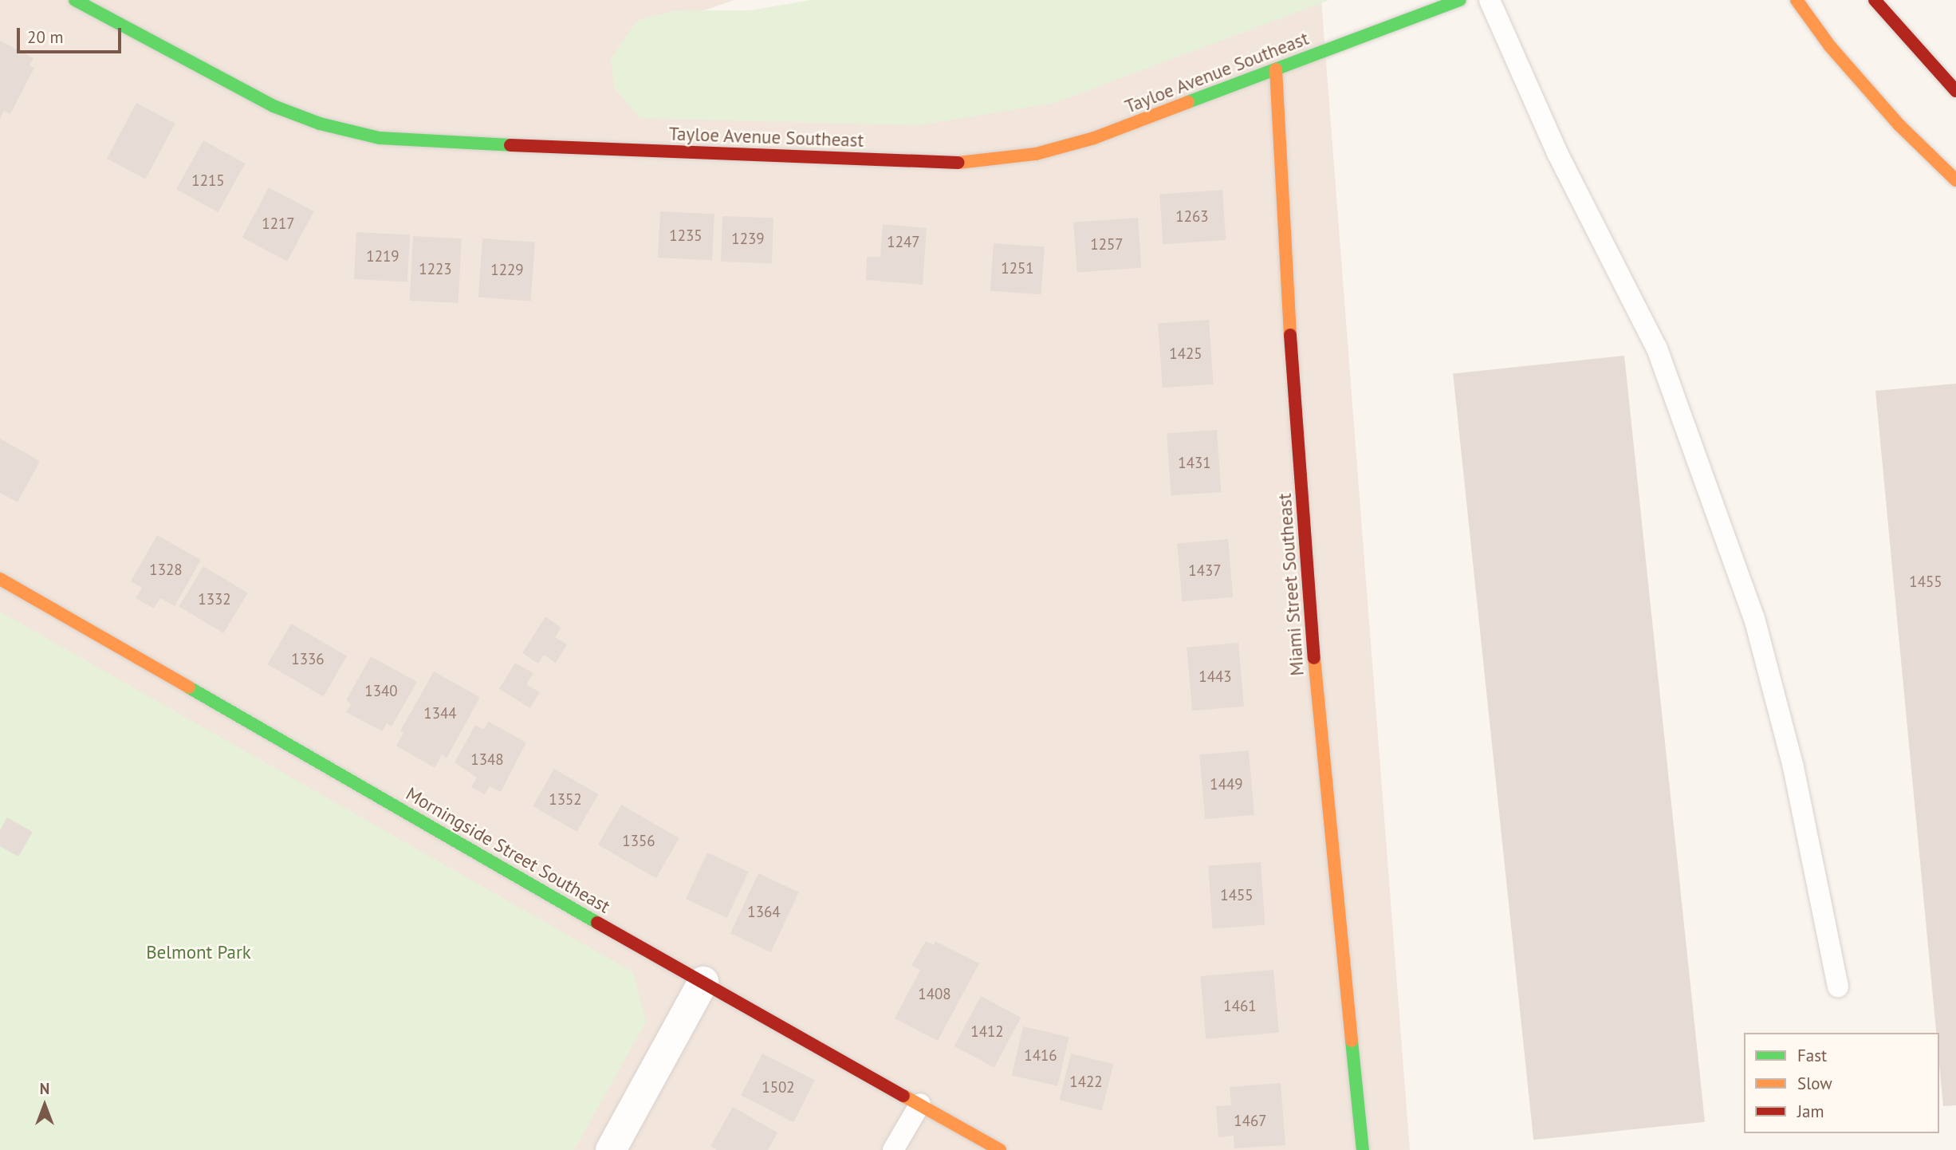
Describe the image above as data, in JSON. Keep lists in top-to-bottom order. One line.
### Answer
{"streets":{"street":["Tayloe Avenue Southeast","Miami Street Southeast","Morningside Street Southeast"]},"crossings":[["Tayloe Avenue Southeast","Miami Street Southeast"]],"parks":["Belmont Park"],"house_numbers":["1215","1263","1217","1235","1239","1247","1257","1219","1251","1223","1229","1425","1431","1328","1437","1455","1332","1336","1443","1340","1344","1348","1449","1352","1356","1455","1364","1408","1461","1412","1416","1422","1502","1467"],"legend":["Fast","Slow","Jam"],"scale_bar":"20 m","north":"top"}
